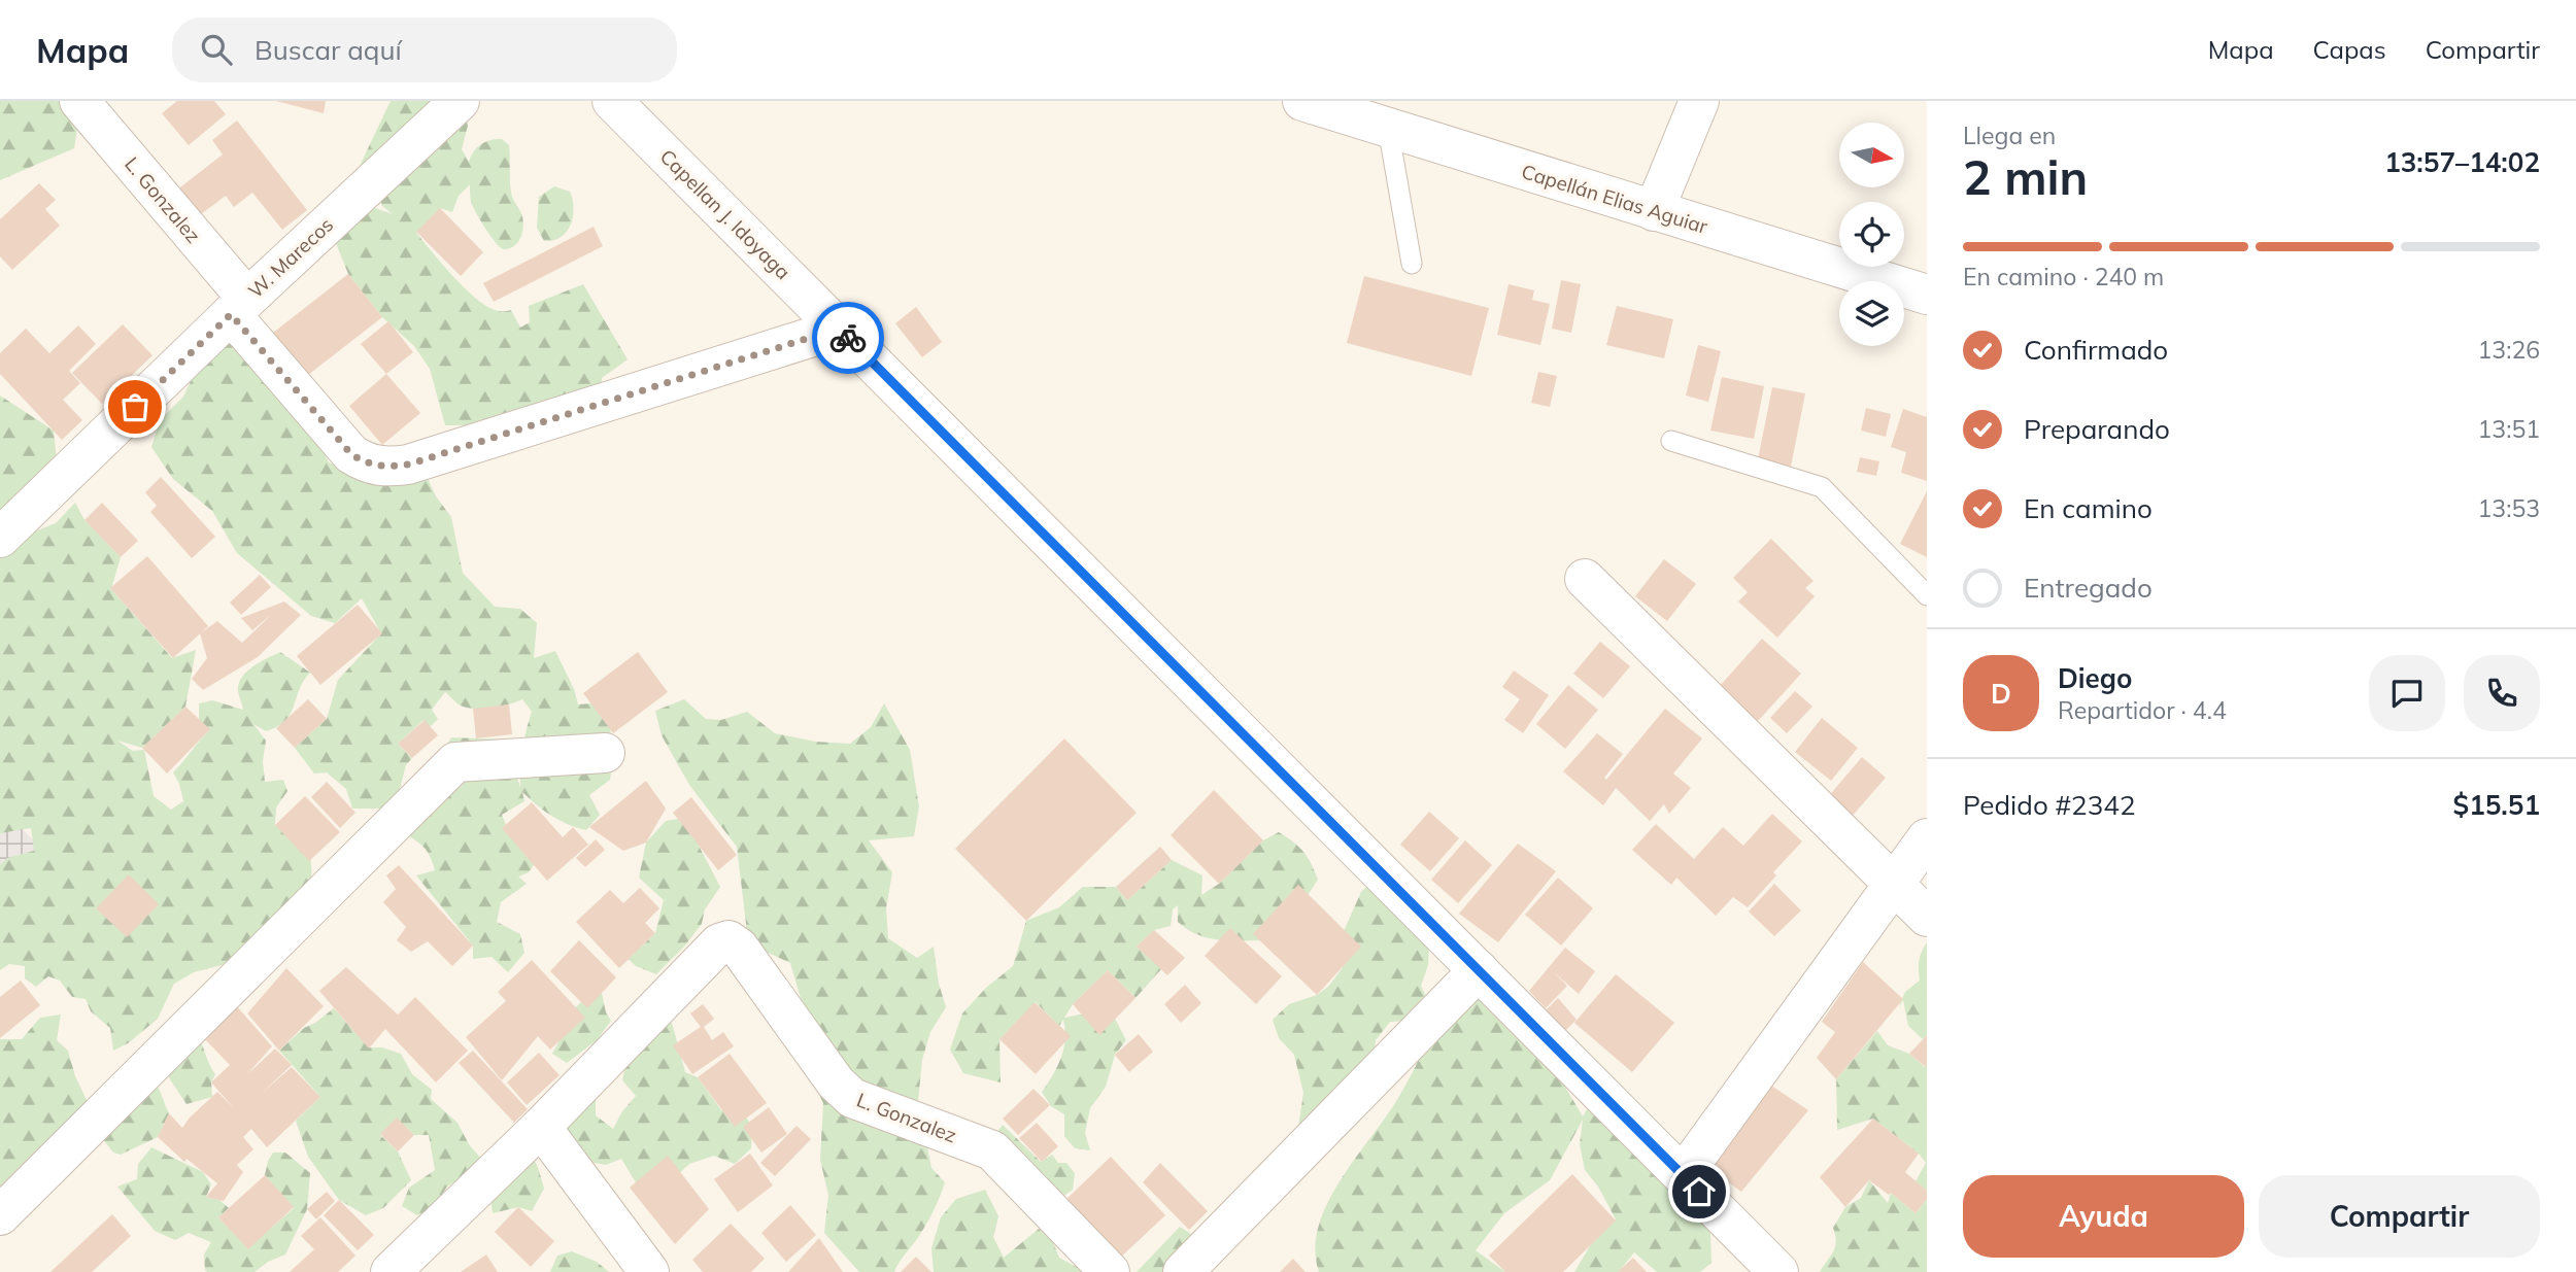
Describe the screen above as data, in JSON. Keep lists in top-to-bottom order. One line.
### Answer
{"streets":{"street":["Capellán Elias Aguiar","L. Gonzalez","Capellan J. Idoyaga","W. Marecos"]},"crossings":[["L. Gonzalez","Capellan J. Idoyaga"],["L. Gonzalez","W. Marecos"]],"north":"right","page":{"header":"Mapa","search":"Buscar aquí","nav":["Mapa","Capas","Compartir"],"heading":["2 min","Llega en","13:57–14:02"],"panel":["Diego","Repartidor · 4.4","Pedido #2342","$15.51"],"bar":"En camino · 240 m","list":[["Confirmado","13:26"],["Preparando","13:51"],["En camino","13:53"],"Entregado"],"round":"D","buttons":["Ayuda","Compartir"]}}
